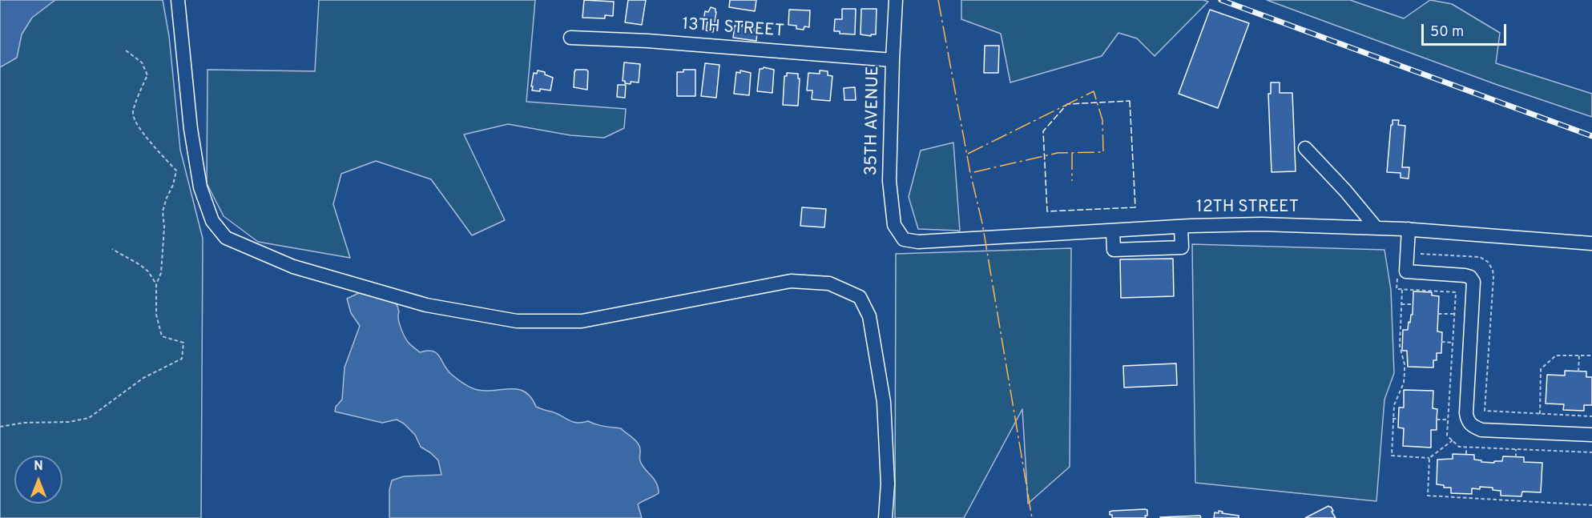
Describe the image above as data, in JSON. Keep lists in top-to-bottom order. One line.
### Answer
{"streets":{"street":["13TH STREET","35TH AVENUE","12TH STREET"]},"crossings":[["13TH STREET","35TH AVENUE"],["35TH AVENUE","12TH STREET"]],"scale_bar":"50 m","north":"top"}
